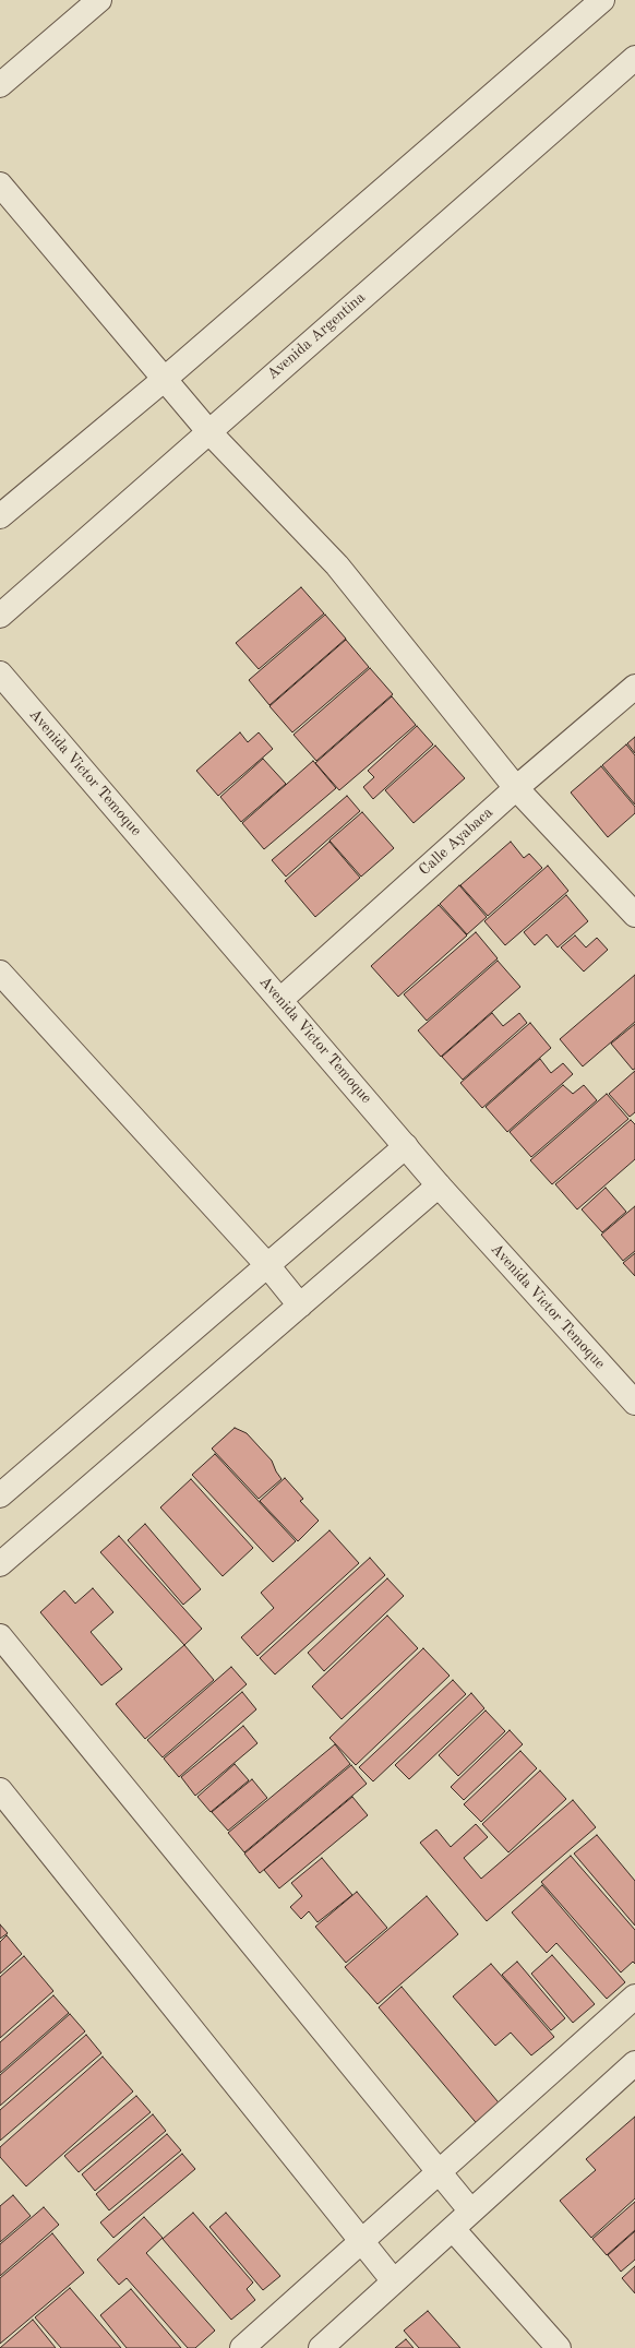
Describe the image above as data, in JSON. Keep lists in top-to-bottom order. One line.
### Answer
{"streets":{"street":["Avenida Argentina","Avenida Victor Temoque","Calle Ayabaca"]},"crossings":[["Avenida Victor Temoque","Calle Ayabaca"]]}
